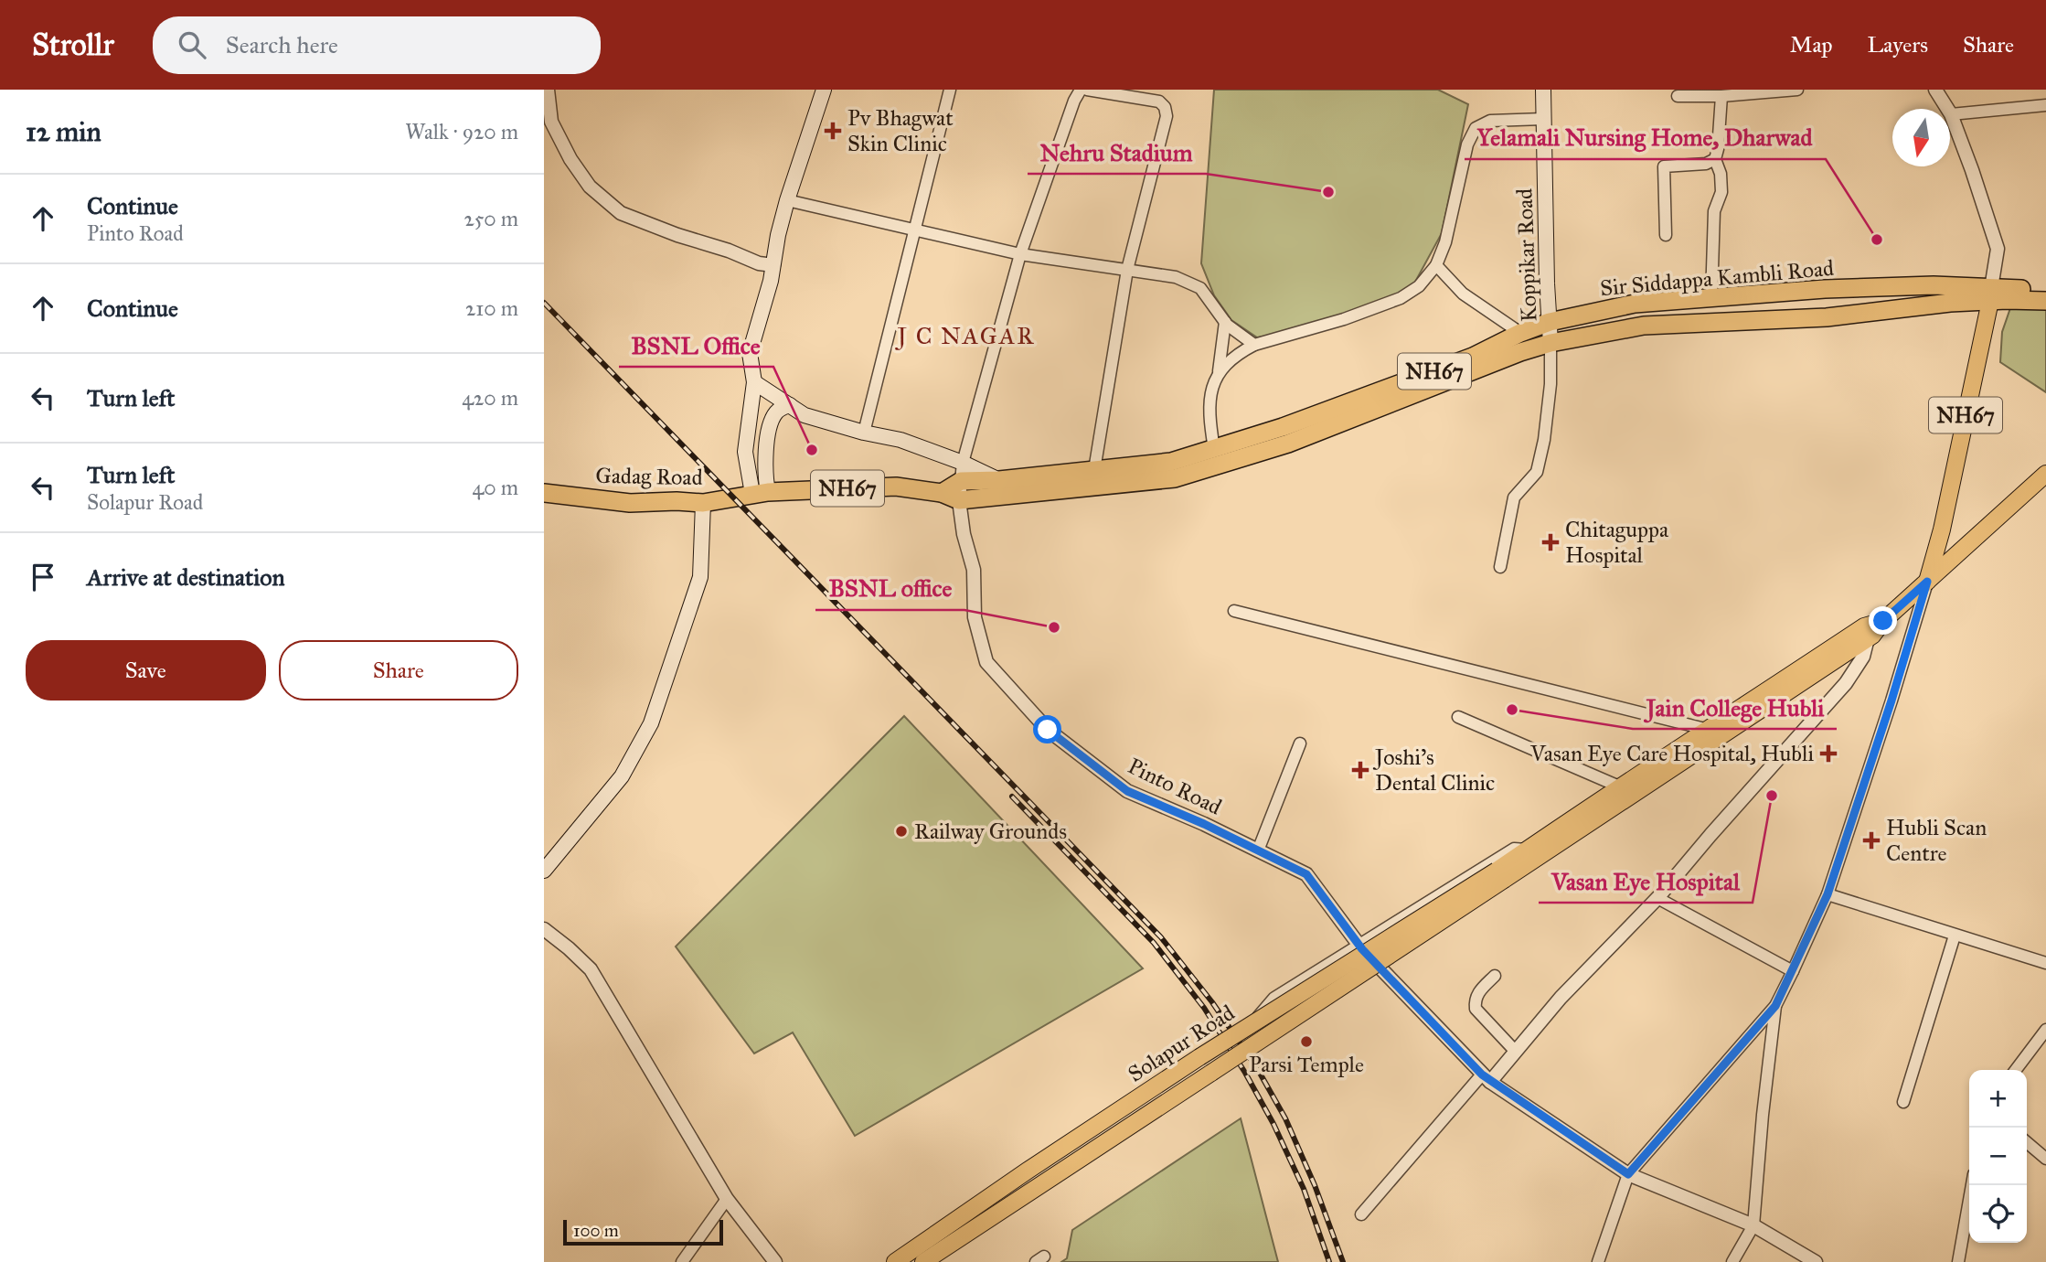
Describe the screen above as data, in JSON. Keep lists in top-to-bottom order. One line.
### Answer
{"streets":{"highway":["Sir Siddappa Kambli Road","NH67","Gadag Road"],"main road":["Koppikar Road","Solapur Road"],"street":["Pinto Road"]},"crossings":[["Koppikar Road","Sir Siddappa Kambli Road"],["Sir Siddappa Kambli Road","NH67"],["Sir Siddappa Kambli Road","Pinto Road"],["NH67","Gadag Road"],["NH67","Pinto Road"]],"districts":["J C NAGAR"],"places":{"health":["Pv Bhagwat Skin Clinic","Chitaguppa Hospital","Vasan Eye Care Hospital, Hubli","Joshi’s Dental Clinic","Hubli Scan Centre"],"other":["Nehru Stadium","Yelamali Nursing Home, Dharwad","BSNL Office","BSNL office","Jain College Hubli","Vasan Eye Hospital","Railway Grounds","Parsi Temple"]},"scale_bar":"100 m","north":"bottom","page":{"header":"Strollr","search":"Search here","nav":["Map","Layers","Share"],"heading":["12 min","Walk · 920 m"],"list":[["Continue","Pinto Road","250 m"],["Continue","210 m"],["Turn left","420 m"],["Turn left","Solapur Road","40 m"],"Arrive at destination"],"buttons":["Save","Share"],"map_buttons":["+","−"],"scale":"100 m"}}
